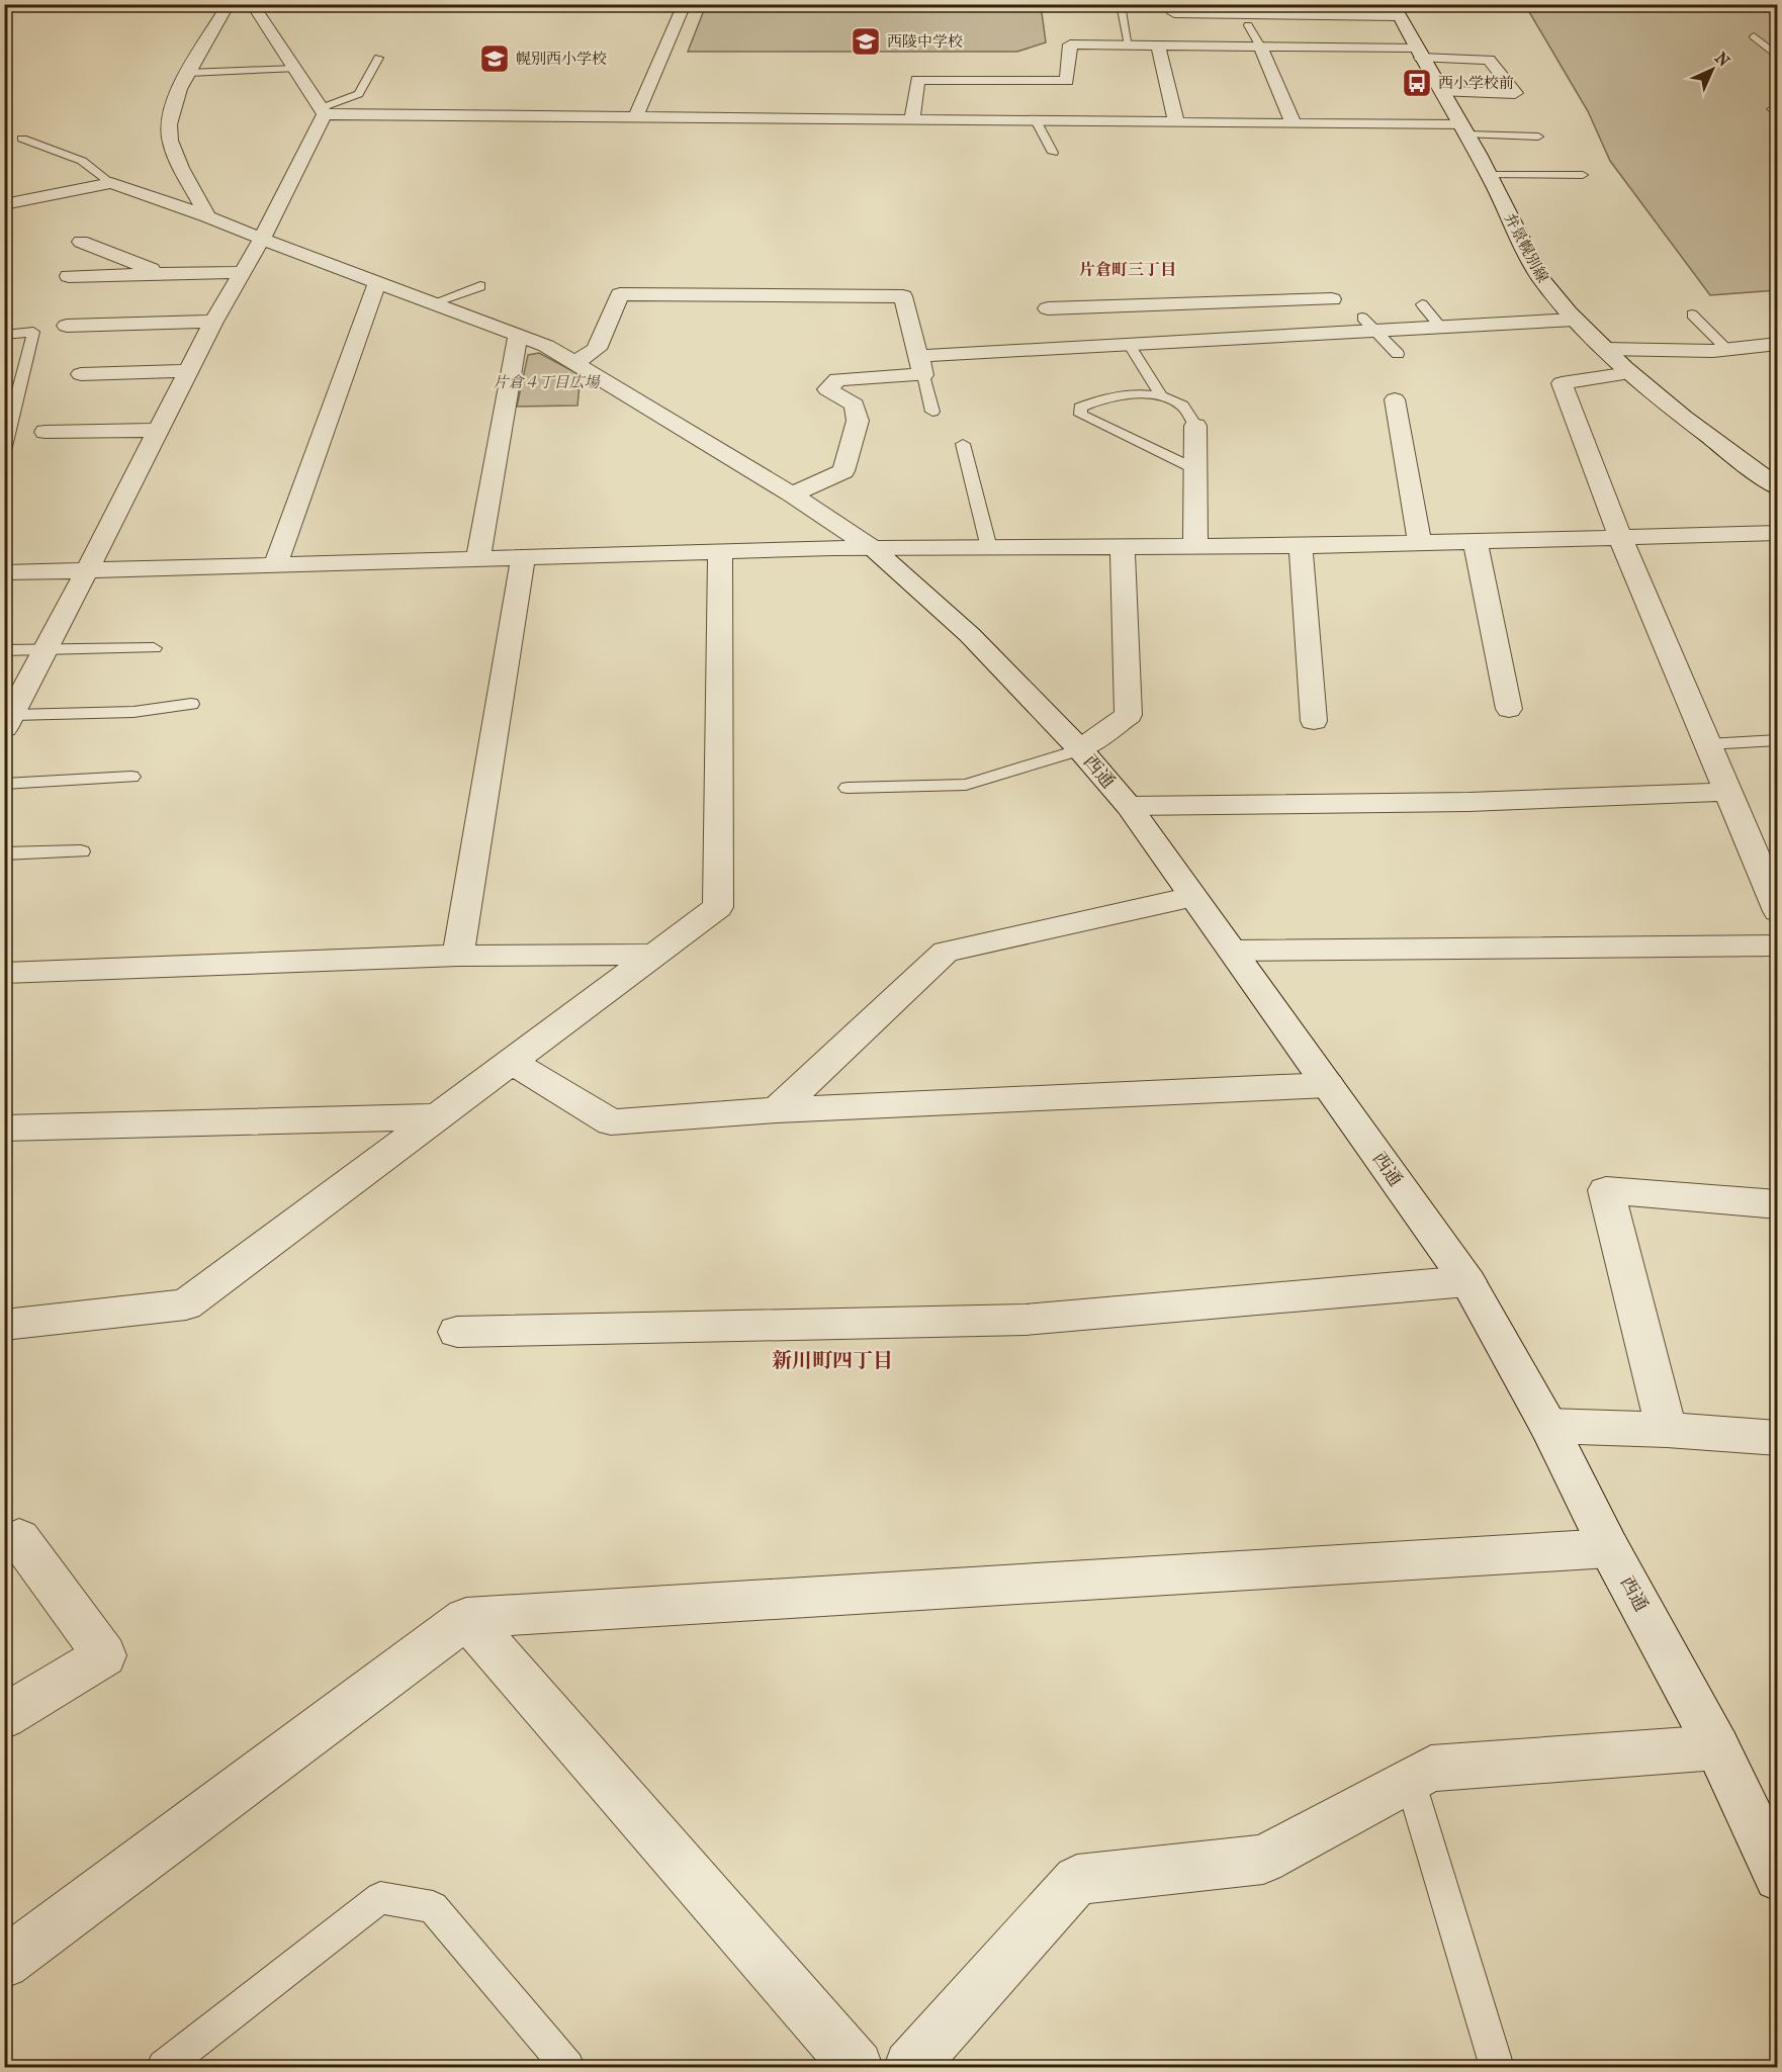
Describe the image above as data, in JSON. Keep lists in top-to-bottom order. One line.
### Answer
{"streets":{"street":["弁景幌別線","西通"]},"districts":["片倉町三丁目","新川町四丁目"],"parks":["片倉４丁目広場"],"places":{"school or university":["西陵中学校","幌別西小学校"],"bus stop":["西小学校前"]},"north":"top right"}
